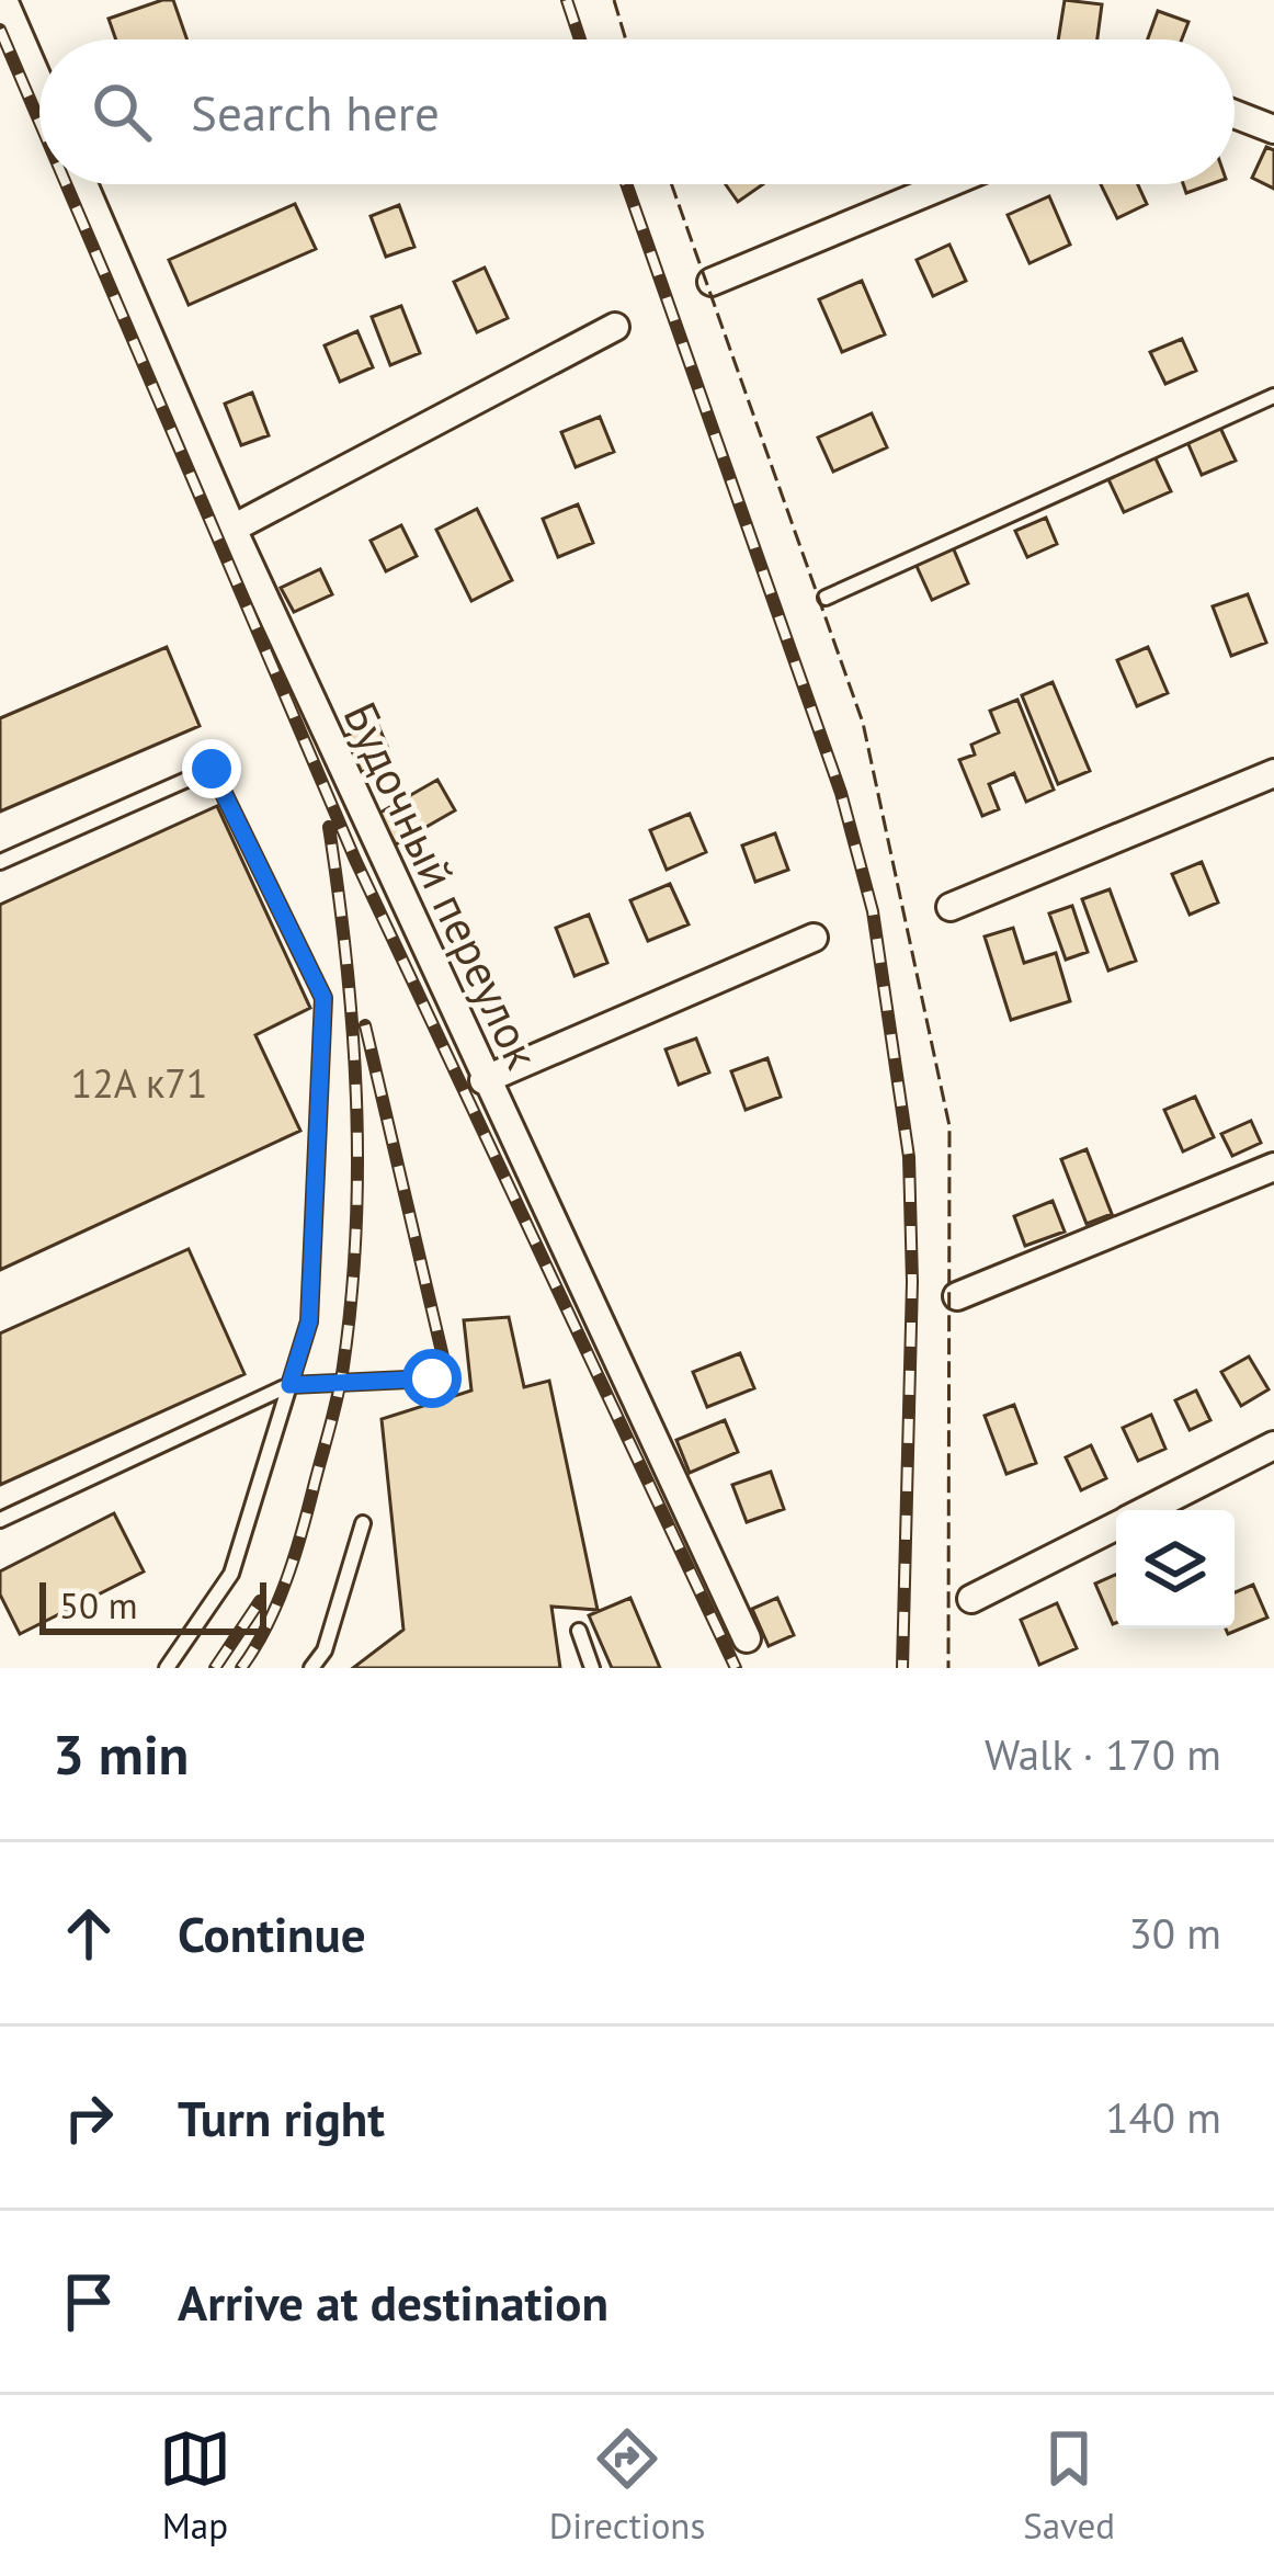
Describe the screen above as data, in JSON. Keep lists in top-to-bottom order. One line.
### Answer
{"streets":{"street":["Будочный переулок"]},"house_numbers":["12А к71"],"scale_bar":"50 m","page":{"search":"Search here","scale":"50 m","heading":["3 min","Walk · 170 m"],"list":[["Continue","30 m"],["Turn right","140 m"],"Arrive at destination"],"nav":["Map","Directions","Saved"]}}
